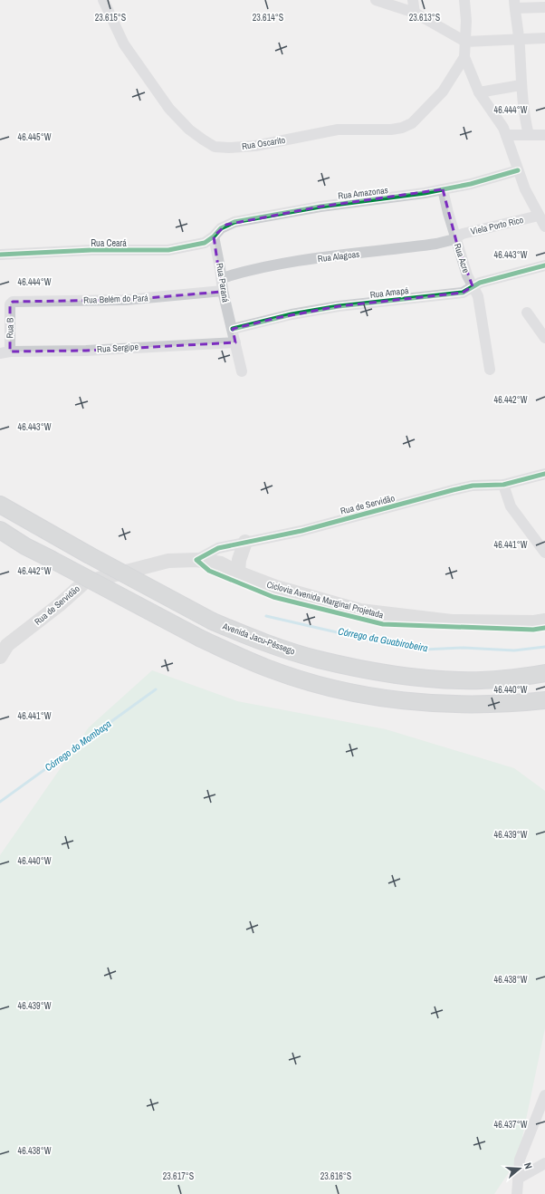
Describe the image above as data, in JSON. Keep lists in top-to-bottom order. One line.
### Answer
{"streets":{"highway":["Avenida Jacu-Pêssego"],"main road":["Rua de Servidão"],"street":["Rua Oscarito","Rua Amazonas","Viela Porto Rico","Rua Ceará","Rua Alagoas","Rua Acre","Rua Paraná","Rua Amapá","Rua Belém do Pará","Rua B","Rua Sergipe"],"cycle path":["Ciclovia Avenida Marginal Projetada"]},"crossings":[["Rua Amazonas","Rua Ceará"],["Rua Amazonas","Rua Acre"],["Rua Amazonas","Rua Paraná"],["Viela Porto Rico","Rua Alagoas"],["Viela Porto Rico","Rua Acre"],["Rua Ceará","Rua Paraná"],["Rua Alagoas","Rua Acre"],["Rua Alagoas","Rua Paraná"],["Rua Acre","Rua Amapá"],["Rua Paraná","Rua Amapá"],["Rua Paraná","Rua Belém do Pará"],["Rua Paraná","Rua Sergipe"],["Rua Belém do Pará","Rua B"],["Rua B","Rua Sergipe"]],"water":["Córrego da Guabirobeira","Córrego do Mombaça"],"north":"right","coordinates":["23.615°S","23.614°S","23.613°S","46.444°W","46.445°W","46.443°W","46.442°W","46.441°W","46.440°W","46.439°W","46.438°W","46.437°W","23.617°S","23.616°S"]}
